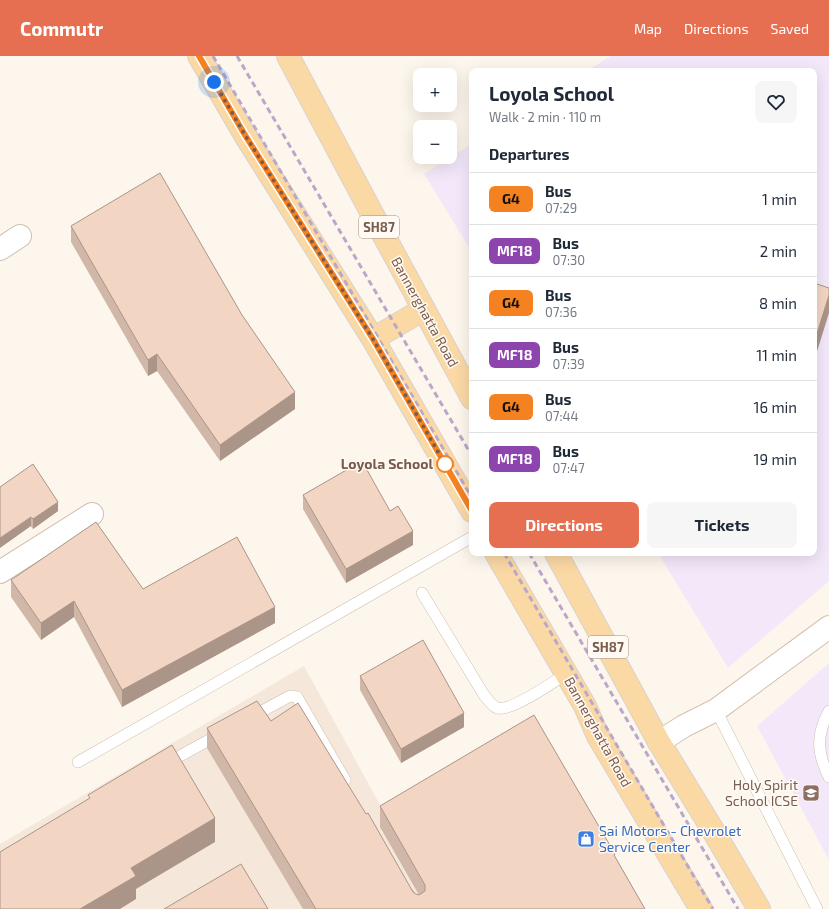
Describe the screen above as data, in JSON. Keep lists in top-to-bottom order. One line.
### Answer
{"streets":{"main road":["SH87","Bannerghatta Road"]},"places":{"other":["Loyola School"],"school or university":["Holy Spirit School ICSE"],"shop":["Sai Motors - Chevrolet Service Center"]},"lines":["bus line G4"],"page":{"header":"Commutr","nav":["Map","Directions","Saved"],"map_buttons":["+","−"],"heading":[["Loyola School","Walk · 2 min · 110 m"],"Departures"],"list":[{"mark":"G4","name":"Bus","note":"07:29","value":"1 min"},{"mark":"MF18","name":"Bus","note":"07:30","value":"2 min"},{"mark":"G4","name":"Bus","note":"07:36","value":"8 min"},{"mark":"MF18","name":"Bus","note":"07:39","value":"11 min"},{"mark":"G4","name":"Bus","note":"07:44","value":"16 min"},{"mark":"MF18","name":"Bus","note":"07:47","value":"19 min"}],"buttons":["Directions","Tickets"]}}
